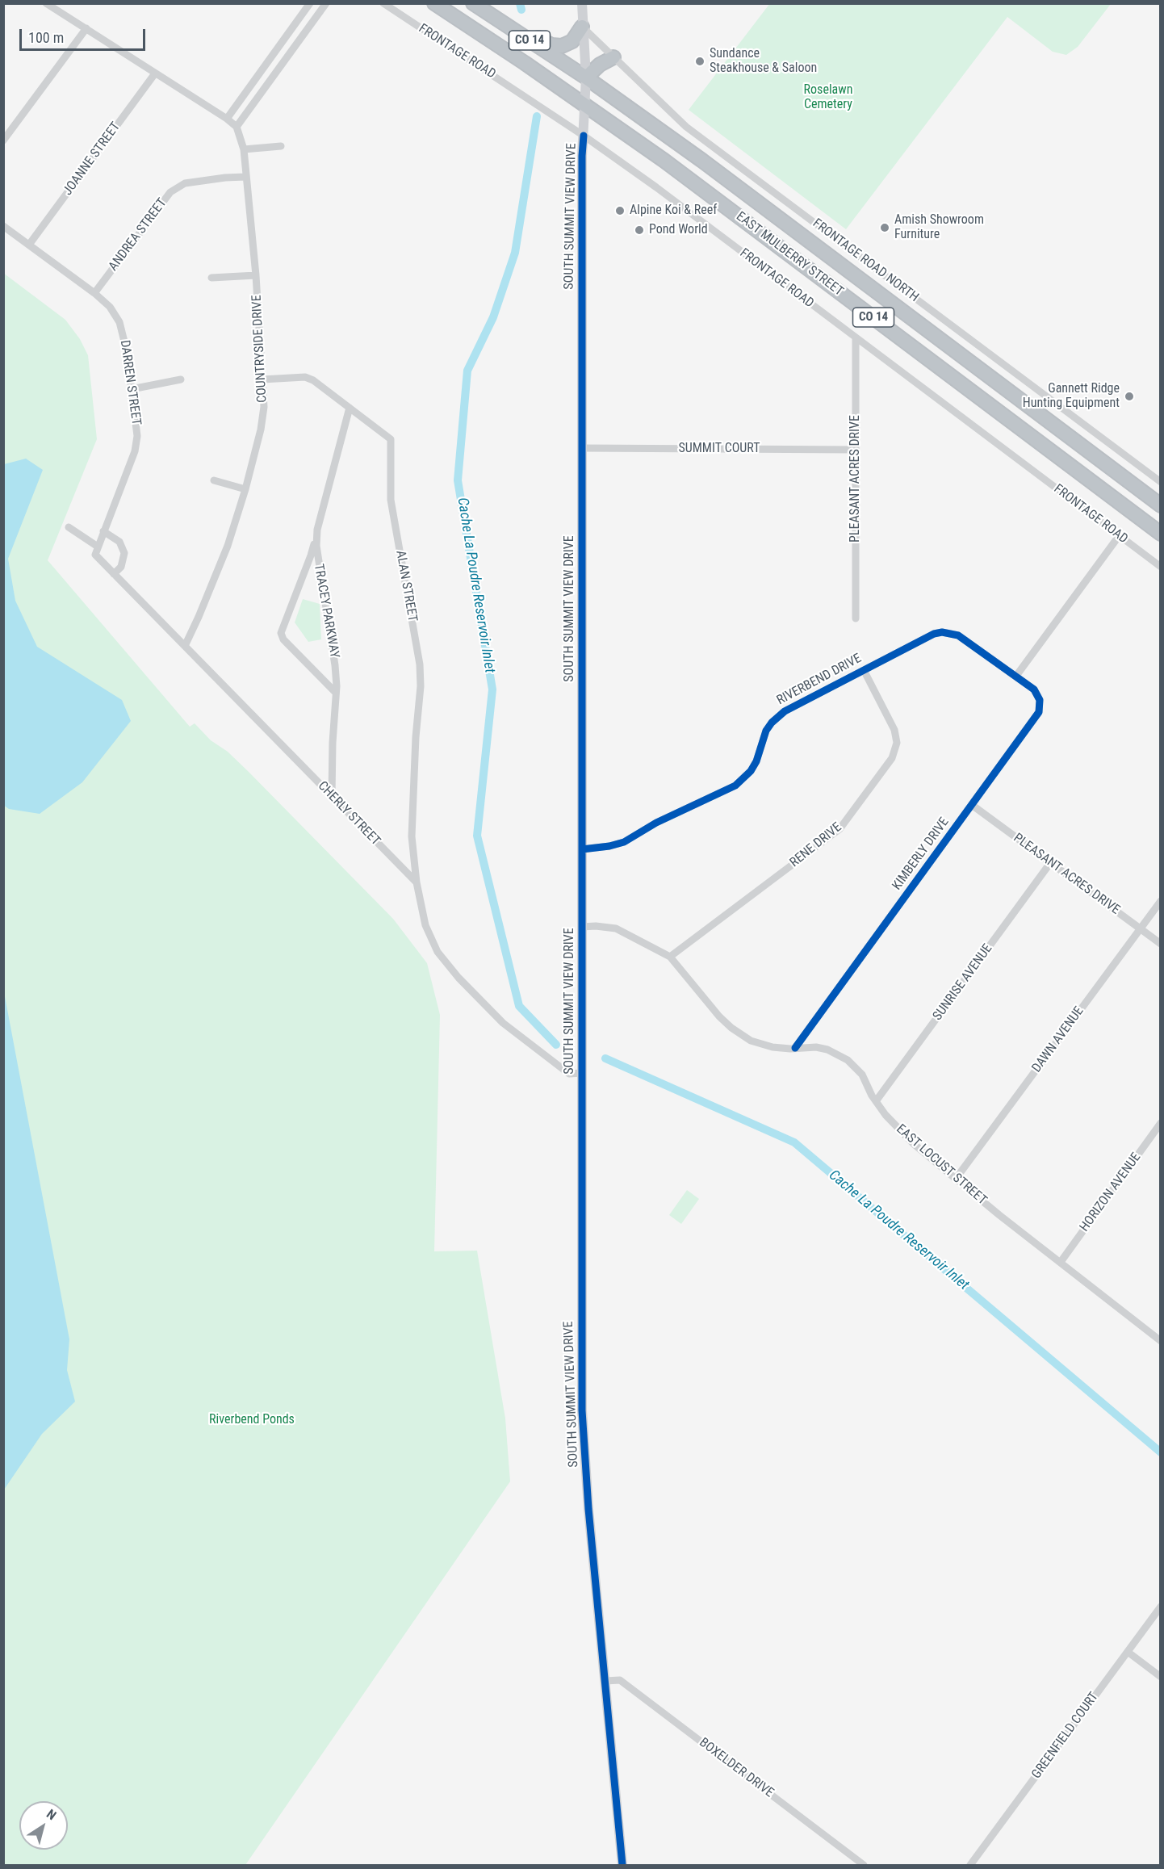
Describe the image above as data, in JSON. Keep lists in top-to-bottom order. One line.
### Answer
{"streets":{"highway":["CO 14","EAST MULBERRY STREET"],"street":["FRONTAGE ROAD","JOANNE STREET","SOUTH SUMMIT VIEW DRIVE","ANDREA STREET","FRONTAGE ROAD NORTH","COUNTRYSIDE DRIVE","DARREN STREET","SUMMIT COURT","PLEASANT ACRES DRIVE","ALAN STREET","TRACEY PARKWAY","RIVERBEND DRIVE","CHERLY STREET","RENE DRIVE","KIMBERLY DRIVE","SUNRISE AVENUE","DAWN AVENUE","EAST LOCUST STREET","HORIZON AVENUE","GREENFIELD COURT","BOXELDER DRIVE"]},"crossings":[["FRONTAGE ROAD","SOUTH SUMMIT VIEW DRIVE"],["FRONTAGE ROAD","PLEASANT ACRES DRIVE"],["JOANNE STREET","DARREN STREET"],["SOUTH SUMMIT VIEW DRIVE","EAST MULBERRY STREET"],["SOUTH SUMMIT VIEW DRIVE","FRONTAGE ROAD NORTH"],["SOUTH SUMMIT VIEW DRIVE","SUMMIT COURT"],["SOUTH SUMMIT VIEW DRIVE","RIVERBEND DRIVE"],["SOUTH SUMMIT VIEW DRIVE","EAST LOCUST STREET"],["SOUTH SUMMIT VIEW DRIVE","BOXELDER DRIVE"],["ANDREA STREET","COUNTRYSIDE DRIVE"],["ANDREA STREET","DARREN STREET"],["COUNTRYSIDE DRIVE","ALAN STREET"],["COUNTRYSIDE DRIVE","CHERLY STREET"],["DARREN STREET","CHERLY STREET"],["SUMMIT COURT","PLEASANT ACRES DRIVE"],["PLEASANT ACRES DRIVE","KIMBERLY DRIVE"],["PLEASANT ACRES DRIVE","SUNRISE AVENUE"],["PLEASANT ACRES DRIVE","DAWN AVENUE"],["ALAN STREET","TRACEY PARKWAY"],["ALAN STREET","CHERLY STREET"],["TRACEY PARKWAY","CHERLY STREET"],["RIVERBEND DRIVE","RENE DRIVE"],["RIVERBEND DRIVE","KIMBERLY DRIVE"],["RENE DRIVE","EAST LOCUST STREET"],["KIMBERLY DRIVE","EAST LOCUST STREET"],["SUNRISE AVENUE","EAST LOCUST STREET"],["DAWN AVENUE","EAST LOCUST STREET"],["EAST LOCUST STREET","HORIZON AVENUE"]],"water":["Cache La Poudre Reservoir Inlet"],"parks":["Roselawn Cemetery","Riverbend Ponds"],"places":["Sundance Steakhouse & Saloon","Alpine Koi & Reef","Amish Showroom Furniture","Pond World","Gannett Ridge Hunting Equipment"],"scale_bar":"100 m","north":"top right"}
